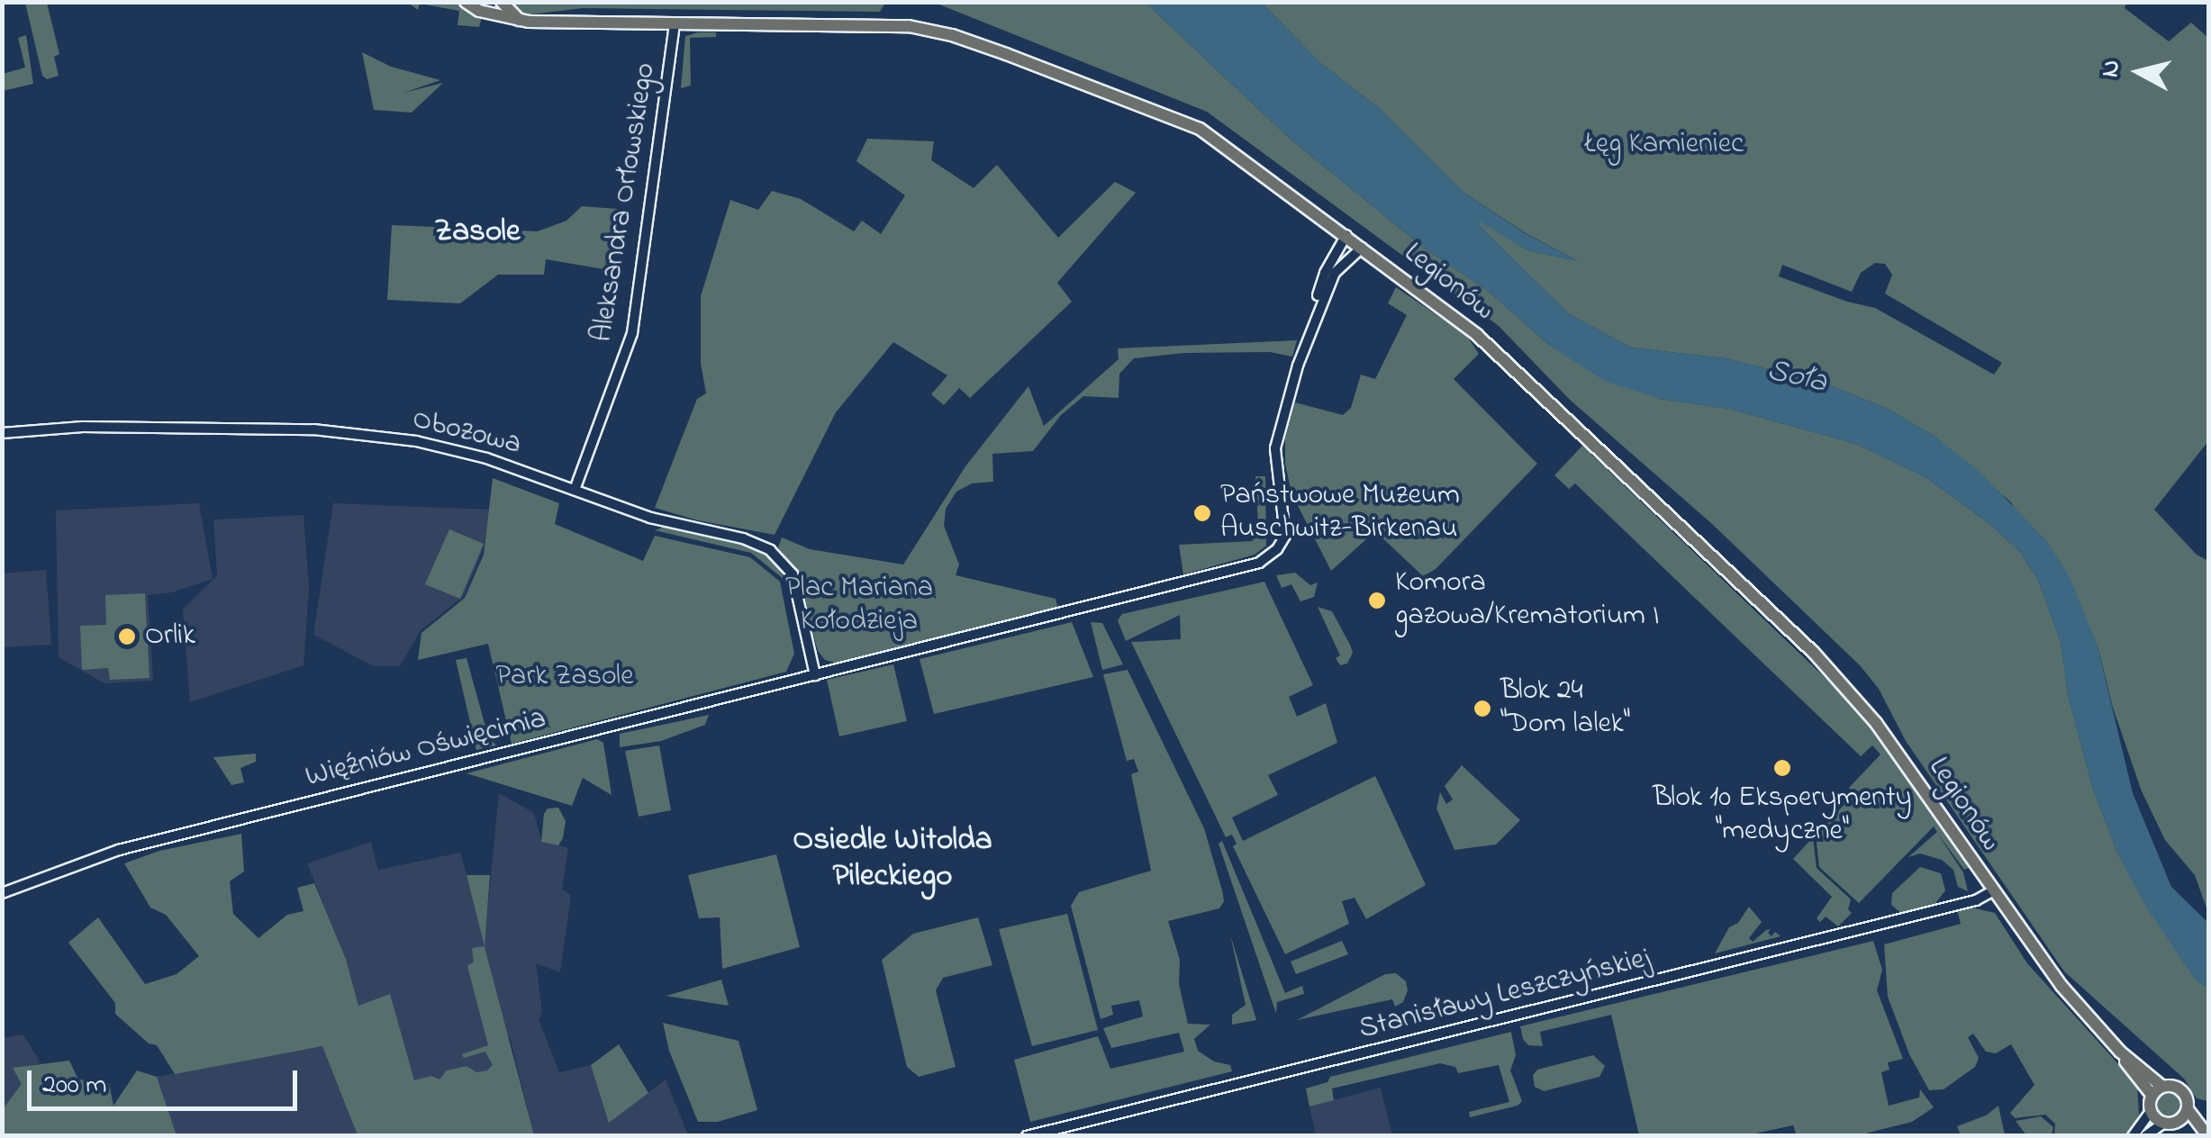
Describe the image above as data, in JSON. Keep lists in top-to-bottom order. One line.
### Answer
{"streets":{"main road":["Legionów"],"street":["Aleksandra Orłowskiego","Obozowa","Więźniów Oświęcimia","Stanisławy Leszczyńskiej"]},"crossings":[["Aleksandra Orłowskiego","Legionów"],["Aleksandra Orłowskiego","Obozowa"],["Legionów","Więźniów Oświęcimia"],["Legionów","Stanisławy Leszczyńskiej"],["Obozowa","Więźniów Oświęcimia"]],"districts":["Zasole","Osiedle Witolda Pileckiego"],"water":["Soła"],"parks":["Łęg Kamieniec","Plac Mariana Kołodzieja","Park Zasole"],"places":["Państwowe Muzeum Auschwitz-Birkenau","Komora gazowa/Krematorium I","Orlik","Blok 24 \"Dom lalek\"","Blok 10 Eksperymenty \"medyczne\""],"scale_bar":"200 m","north":"left"}
